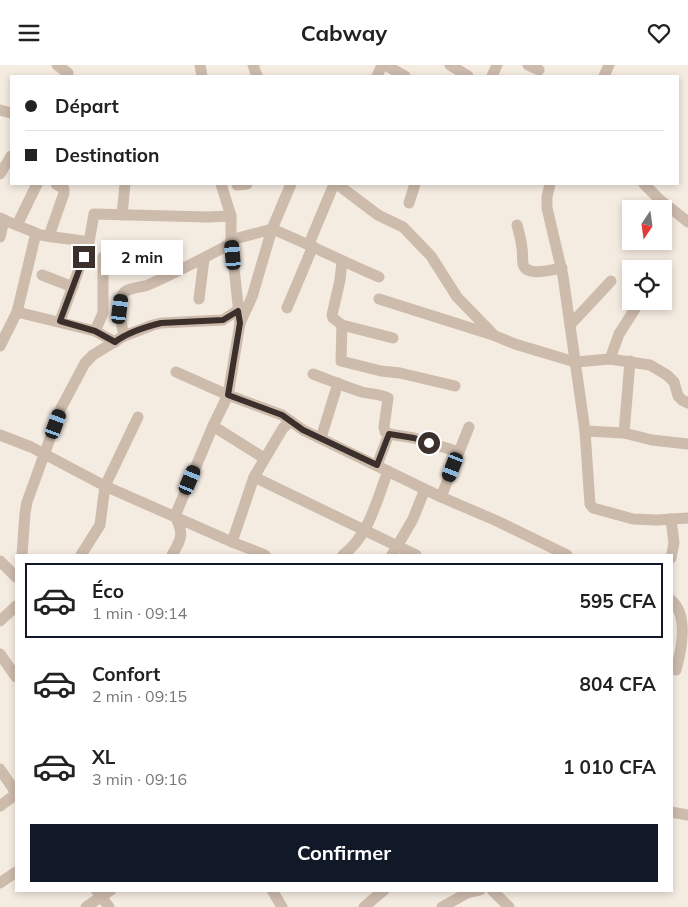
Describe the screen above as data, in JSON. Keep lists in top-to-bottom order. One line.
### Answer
{"north":"bottom","page":{"header":"Cabway","banner":["Départ","Destination"],"bubble":"2 min","list":[{"name":"Éco","note":"1 min · 09:14","value":"595 CFA"},{"name":"Confort","note":"2 min · 09:15","value":"804 CFA"},{"name":"XL","note":"3 min · 09:16","value":"1 010 CFA"}],"buttons":"Confirmer"}}
